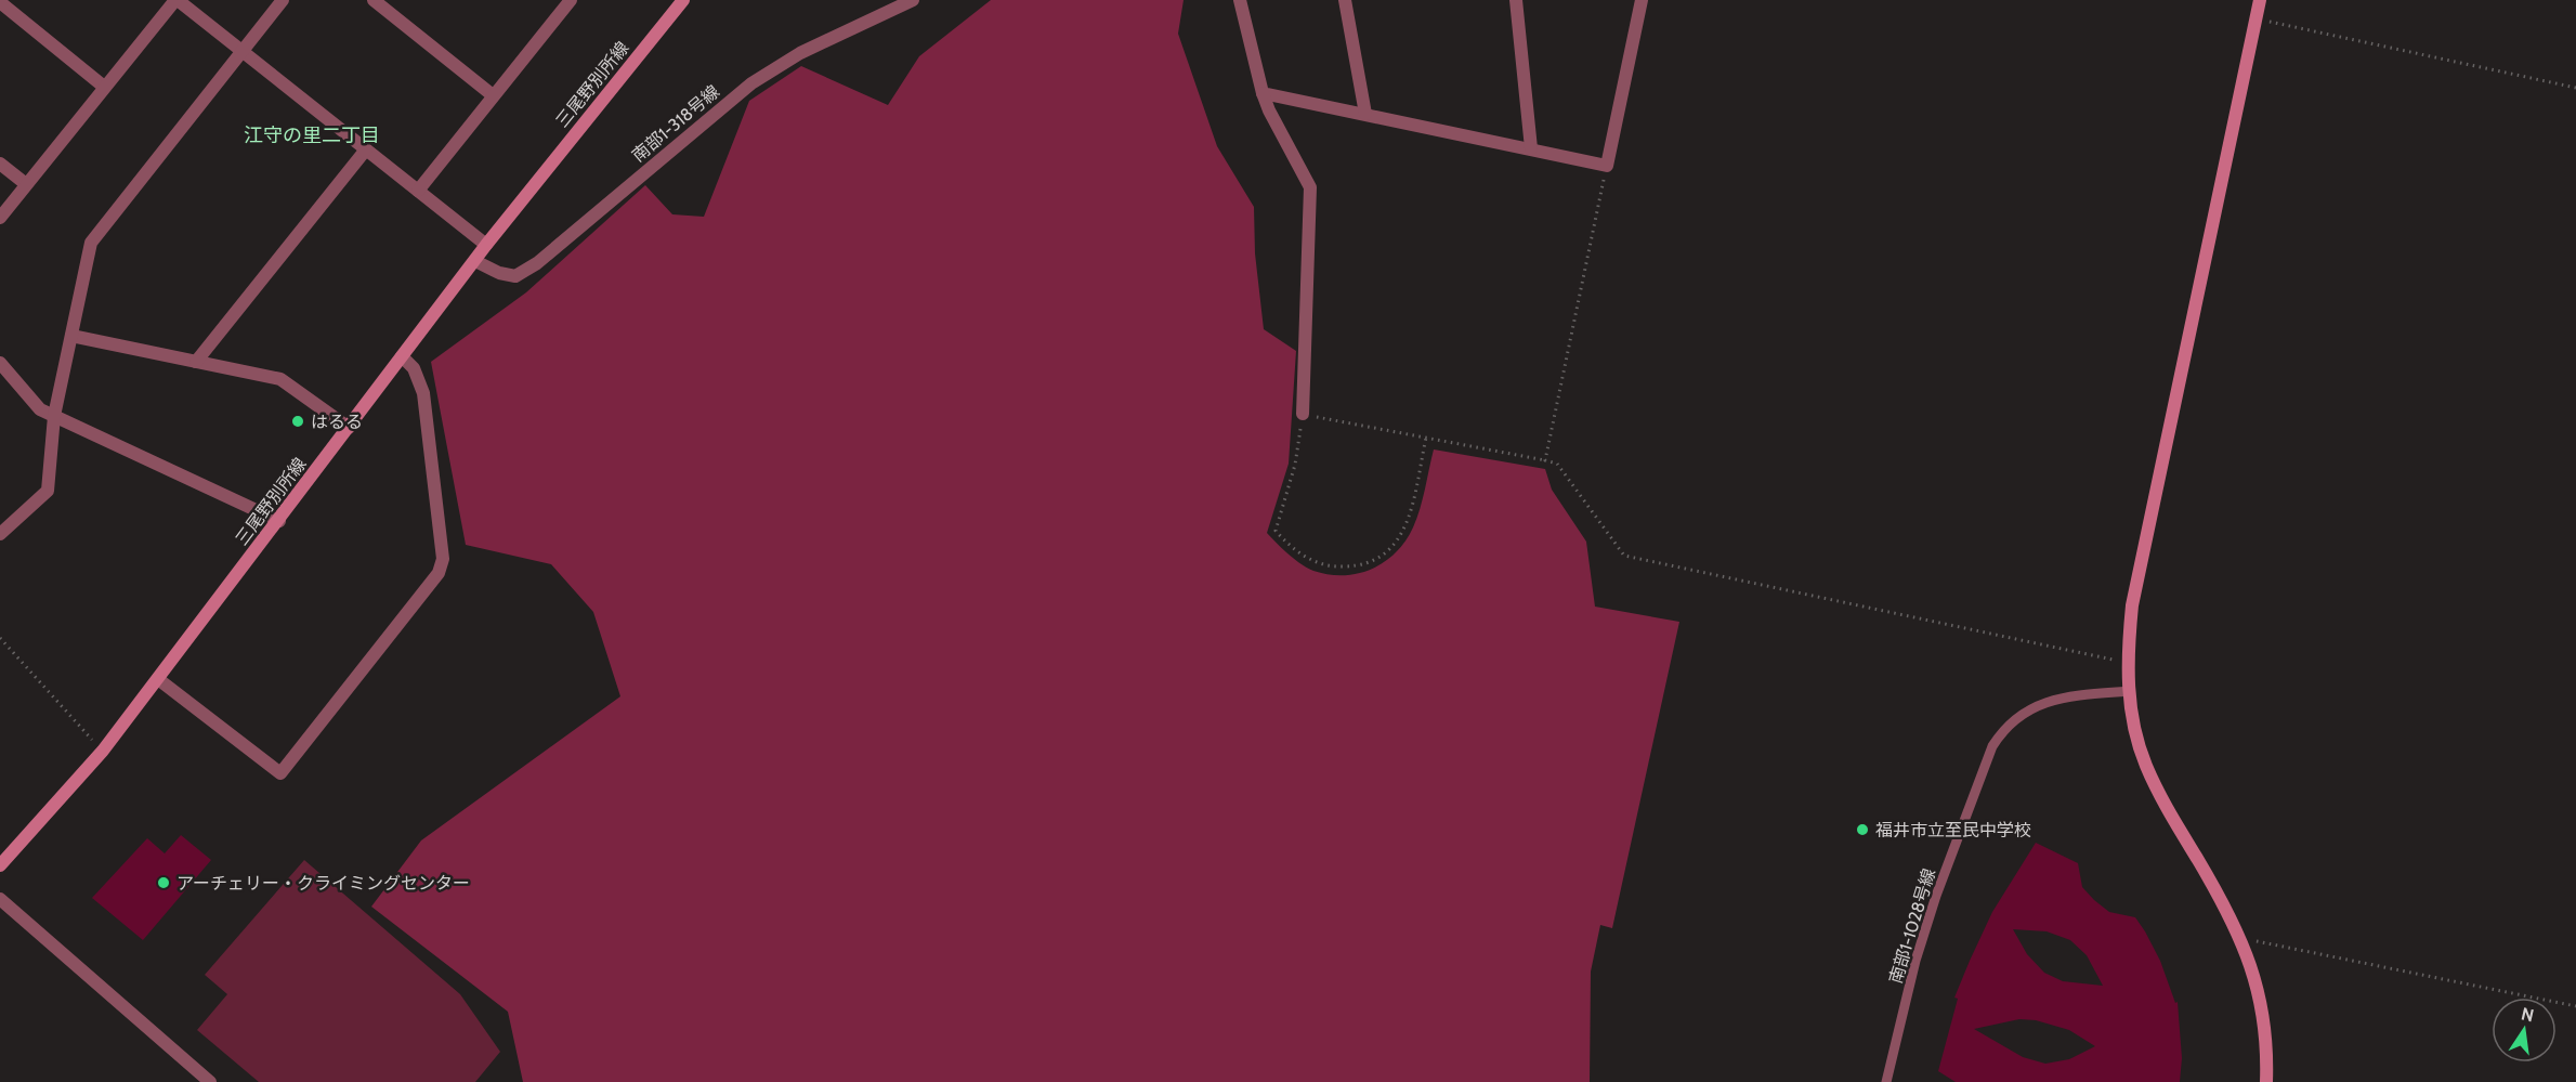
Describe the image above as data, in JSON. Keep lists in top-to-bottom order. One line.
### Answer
{"streets":{"street":["三尾野別所線","南部1-318号線"],"lane":["南部1-1028号線"]},"crossings":[["三尾野別所線","南部1-318号線"]],"districts":["江守の里二丁目"],"places":["はるる","福井市立至民中学校","アーチェリー・クライミングセンター"],"north":"top"}
